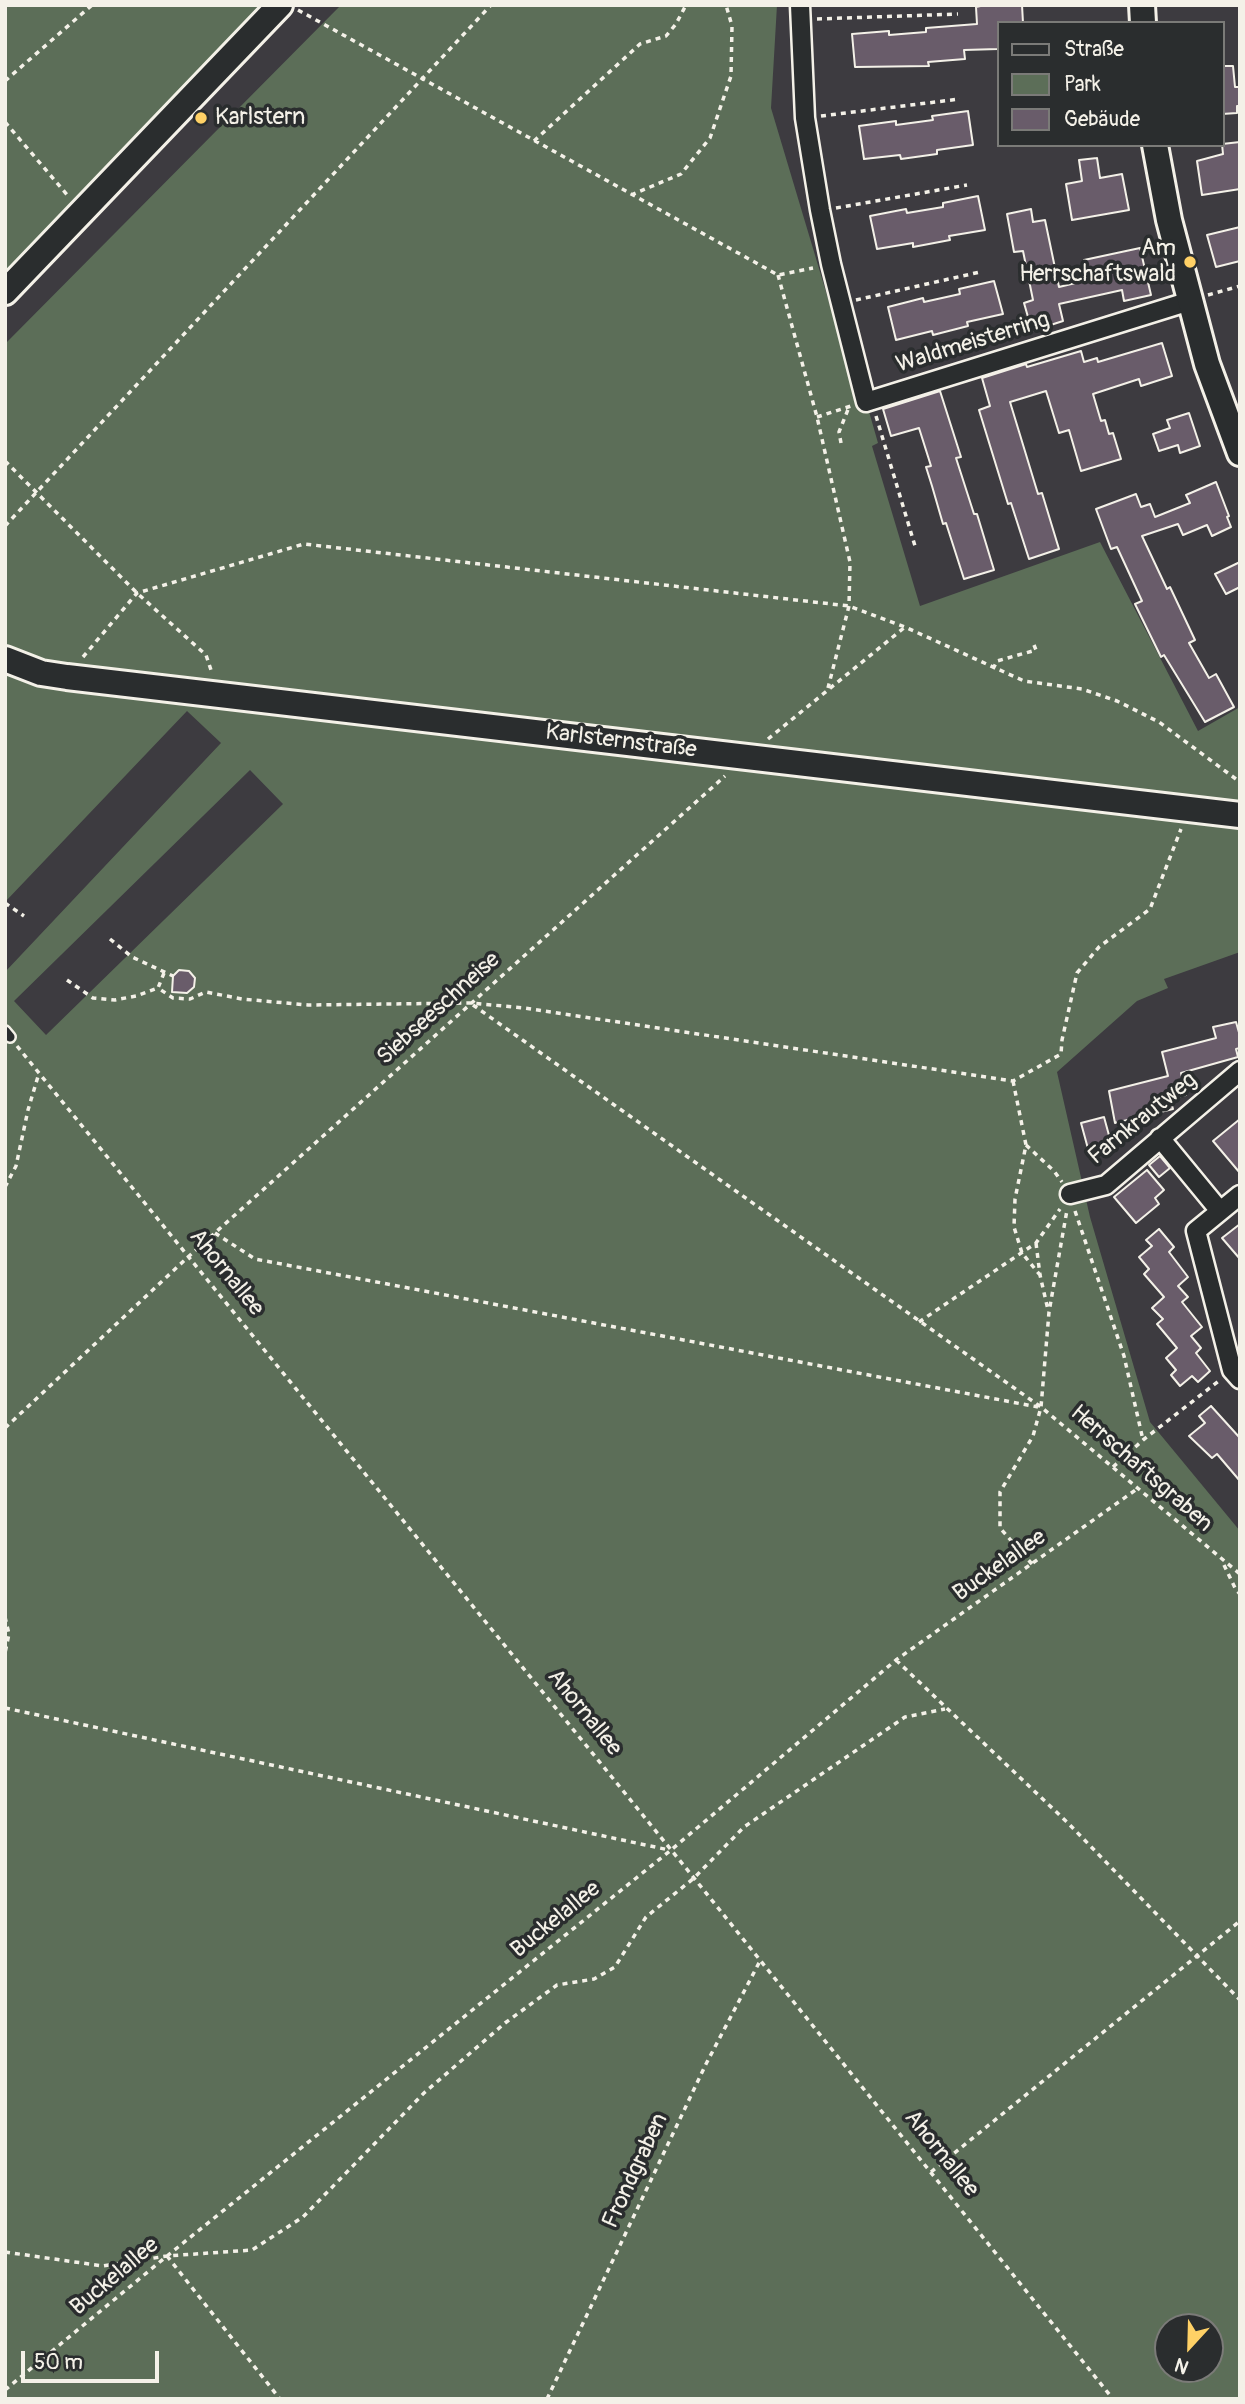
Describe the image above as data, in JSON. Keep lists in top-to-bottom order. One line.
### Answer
{"streets":{"street":["Waldmeisterring","Karlsternstraße","Farnkrautweg"],"path":["Siebseeschneise","Ahornallee","Herrschaftsgraben","Buckelallee","Frondgraben"]},"crossings":[["Karlsternstraße","Siebseeschneise"],["Siebseeschneise","Ahornallee"],["Siebseeschneise","Herrschaftsgraben"],["Ahornallee","Buckelallee"],["Ahornallee","Frondgraben"],["Herrschaftsgraben","Buckelallee"]],"places":["Karlstern","Am Herrschaftswald"],"legend":["Straße","Park","Gebäude"],"scale_bar":"50 m","north":"bottom"}
